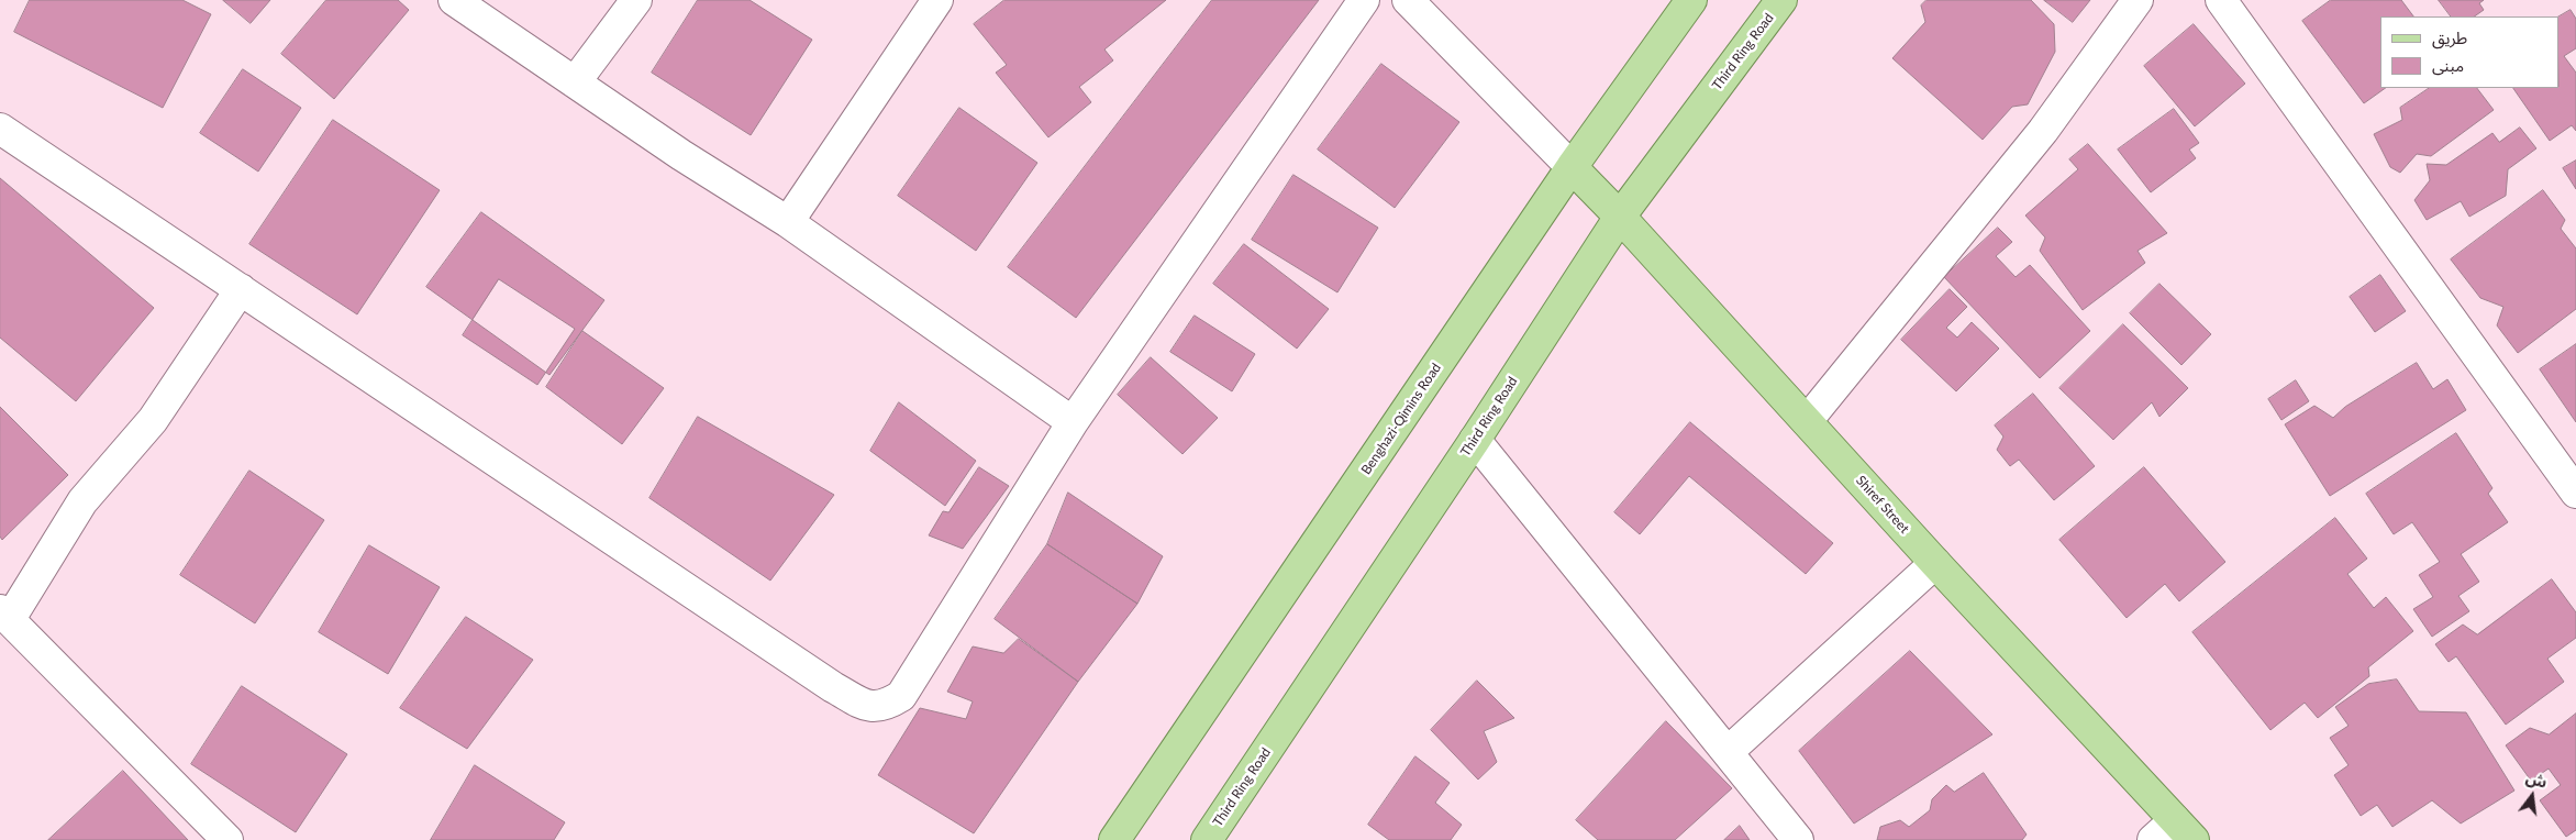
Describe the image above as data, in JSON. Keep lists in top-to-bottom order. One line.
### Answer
{"streets":{"main road":["Third Ring Road","Benghazi-Qimins Road","Shiref Street"]},"crossings":[["Third Ring Road","Shiref Street"],["Benghazi-Qimins Road","Shiref Street"]],"legend":["طريق","مبنى"],"north":"top"}
